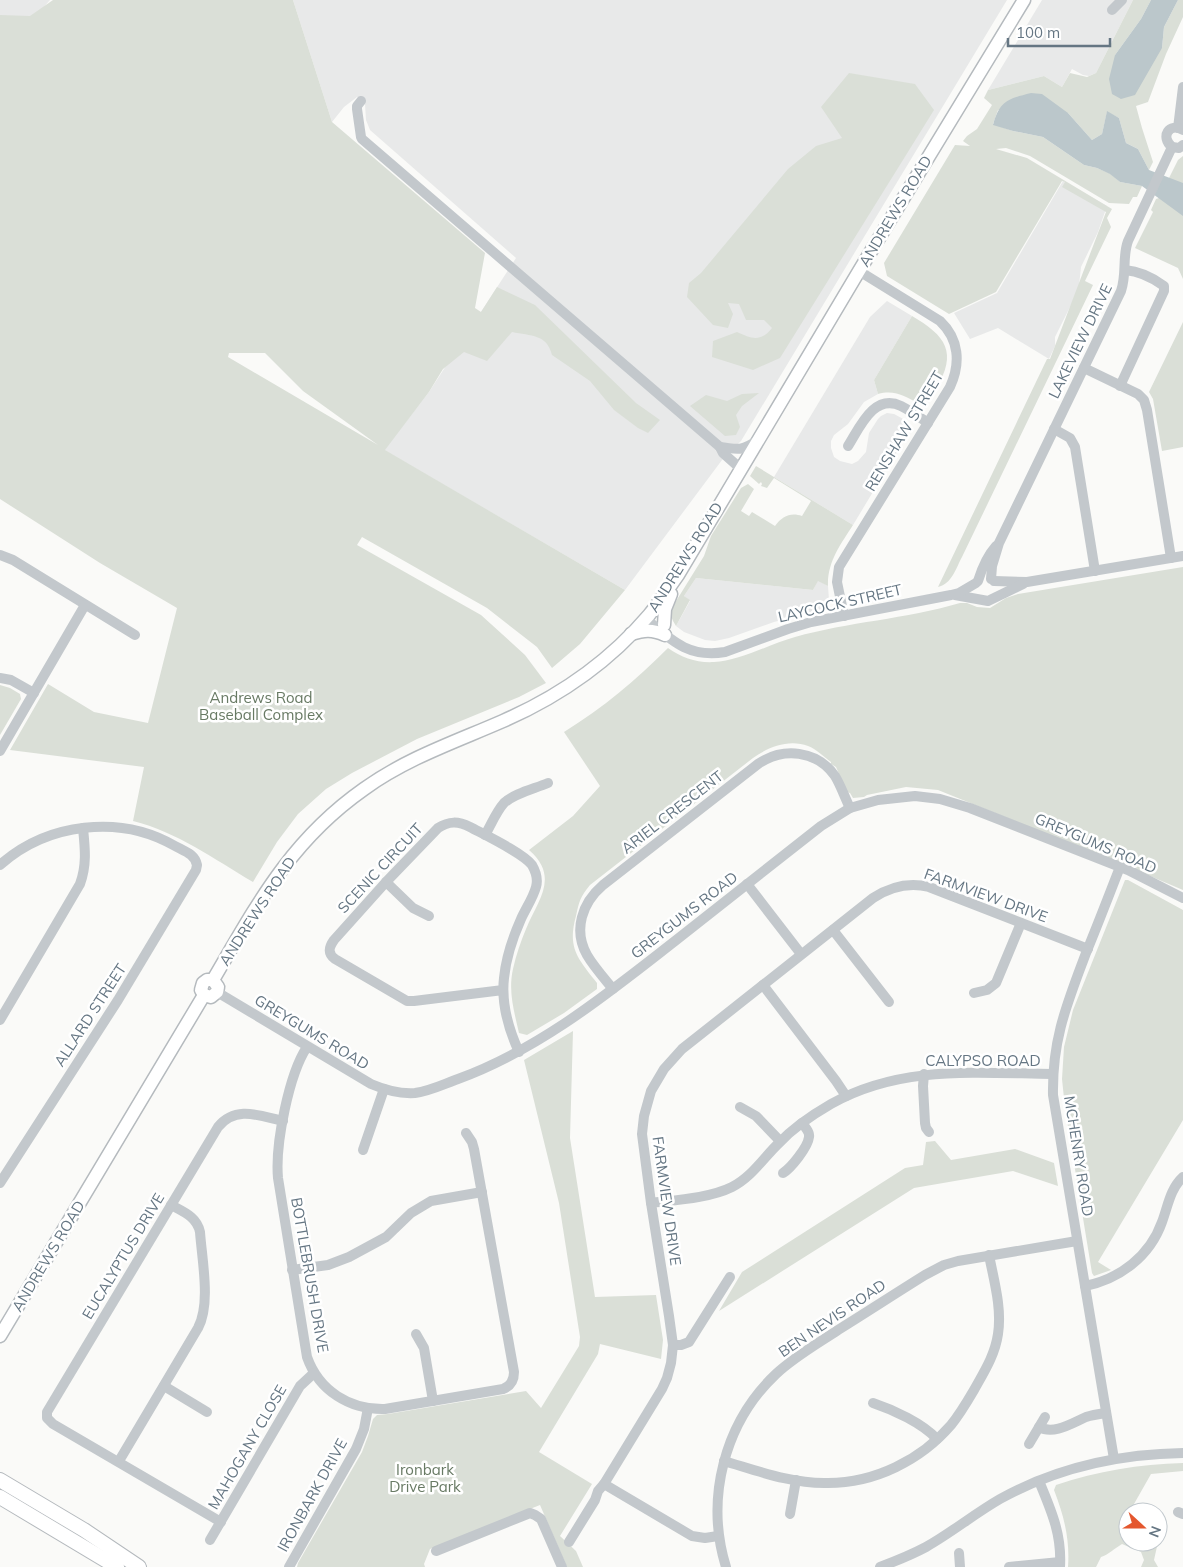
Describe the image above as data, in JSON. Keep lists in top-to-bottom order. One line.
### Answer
{"streets":{"main road":["ANDREWS ROAD"],"street":["LAKEVIEW DRIVE","RENSHAW STREET","LAYCOCK STREET","ARIEL CRESCENT","GREYGUMS ROAD","SCENIC CIRCUIT","FARMVIEW DRIVE","ALLARD STREET","CALYPSO ROAD","MCHENRY ROAD","EUCALYPTUS DRIVE","BOTTLEBRUSH DRIVE","BEN NEVIS ROAD","MAHOGANY CLOSE","IRONBARK DRIVE"]},"crossings":[["ANDREWS ROAD","RENSHAW STREET"],["ANDREWS ROAD","LAYCOCK STREET"],["ANDREWS ROAD","GREYGUMS ROAD"],["LAKEVIEW DRIVE","LAYCOCK STREET"],["RENSHAW STREET","LAYCOCK STREET"],["ARIEL CRESCENT","GREYGUMS ROAD"],["GREYGUMS ROAD","SCENIC CIRCUIT"],["GREYGUMS ROAD","MCHENRY ROAD"],["GREYGUMS ROAD","BOTTLEBRUSH DRIVE"],["FARMVIEW DRIVE","CALYPSO ROAD"],["FARMVIEW DRIVE","MCHENRY ROAD"],["CALYPSO ROAD","MCHENRY ROAD"],["MCHENRY ROAD","BEN NEVIS ROAD"],["EUCALYPTUS DRIVE","BOTTLEBRUSH DRIVE"],["EUCALYPTUS DRIVE","MAHOGANY CLOSE"],["BOTTLEBRUSH DRIVE","MAHOGANY CLOSE"],["BOTTLEBRUSH DRIVE","IRONBARK DRIVE"]],"parks":["Andrews Road Baseball Complex","Ironbark Drive Park"],"scale_bar":"100 m","north":"right"}
